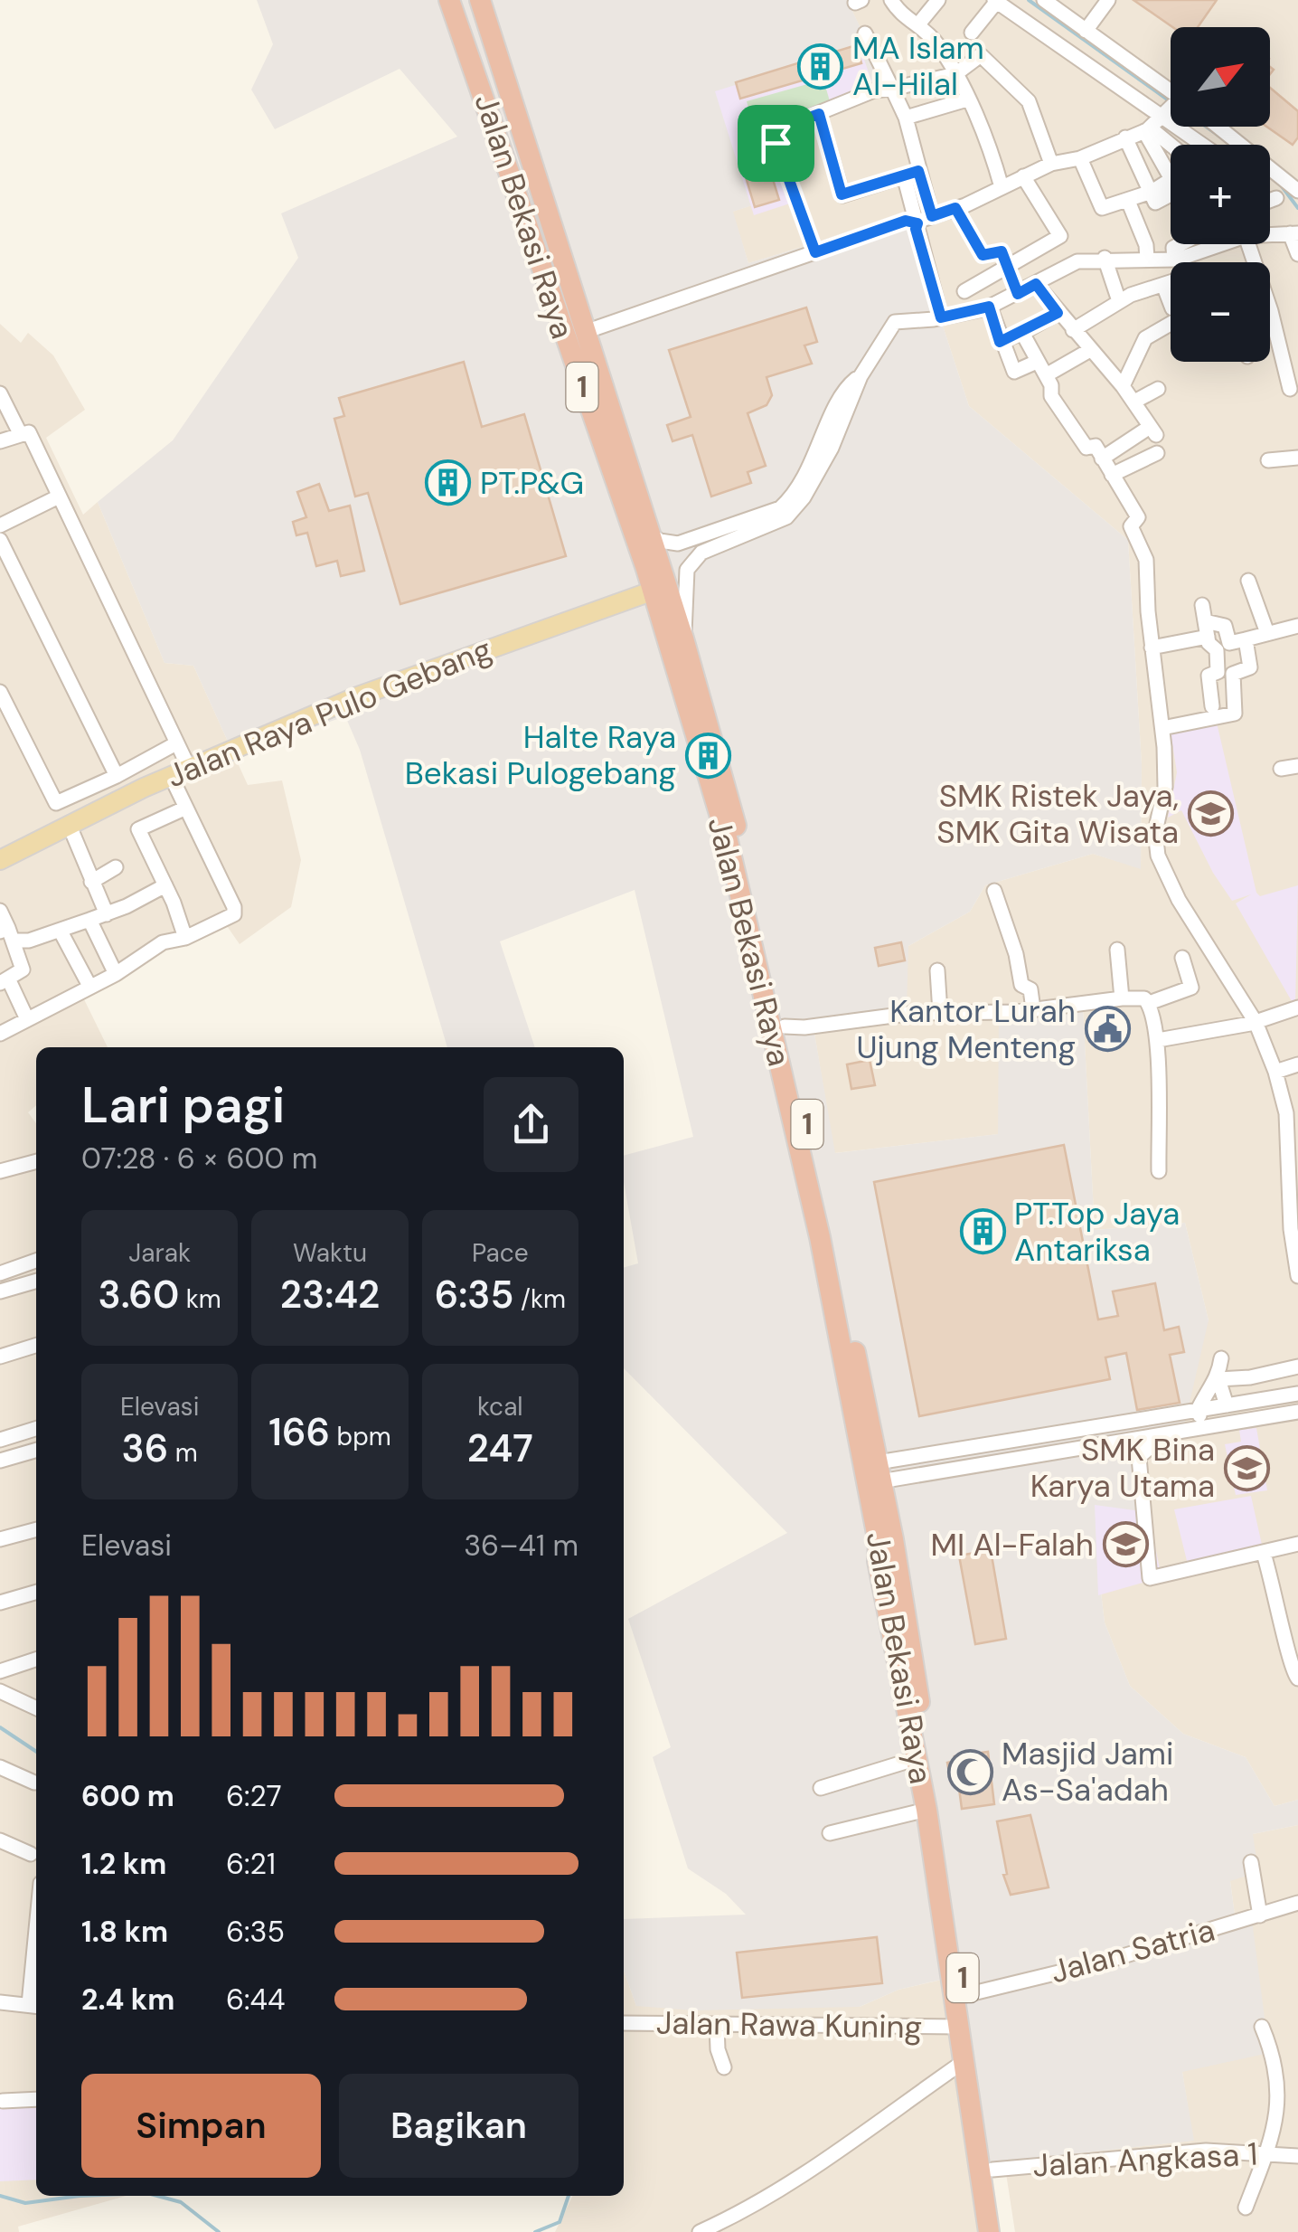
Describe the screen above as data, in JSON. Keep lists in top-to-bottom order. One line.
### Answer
{"streets":{"highway":["Jalan Bekasi Raya","1"],"main road":["Jalan Raya Pulo Gebang"],"street":["Jalan Satria","Jalan Rawa Kuning","Jalan Angkasa 1"]},"crossings":[["Jalan Bekasi Raya","Jalan Raya Pulo Gebang"],["Jalan Bekasi Raya","Jalan Satria"],["Jalan Bekasi Raya","Jalan Rawa Kuning"],["Jalan Bekasi Raya","Jalan Angkasa 1"]],"places":{"building":["MA Islam Al-Hilal","PT.P&G","Halte Raya Bekasi Pulogebang","PT.Top Jaya Antariksa"],"school or university":["SMK Ristek Jaya, SMK Gita Wisata","SMK Bina Karya Utama","MI Al-Falah"],"public building":["Kantor Lurah Ujung Menteng"],"mosque":["Masjid Jami As-Sa'adah"]},"north":"top right","page":{"map_buttons":["+","−"],"heading":["Lari pagi","07:28 · 6 × 600 m"],"stats":[["Jarak","3.60 km"],["Waktu","23:42"],["Pace","6:35 /km"],["Elevasi","36 m"],["166 bpm"],["kcal","247"]],"chart":["Elevasi","36–41 m"],"list":[{"name":"600 m","note":"6:27"},{"name":"1.2 km","note":"6:21"},{"name":"1.8 km","note":"6:35"},{"name":"2.4 km","note":"6:44"}],"buttons":["Simpan","Bagikan"]}}
